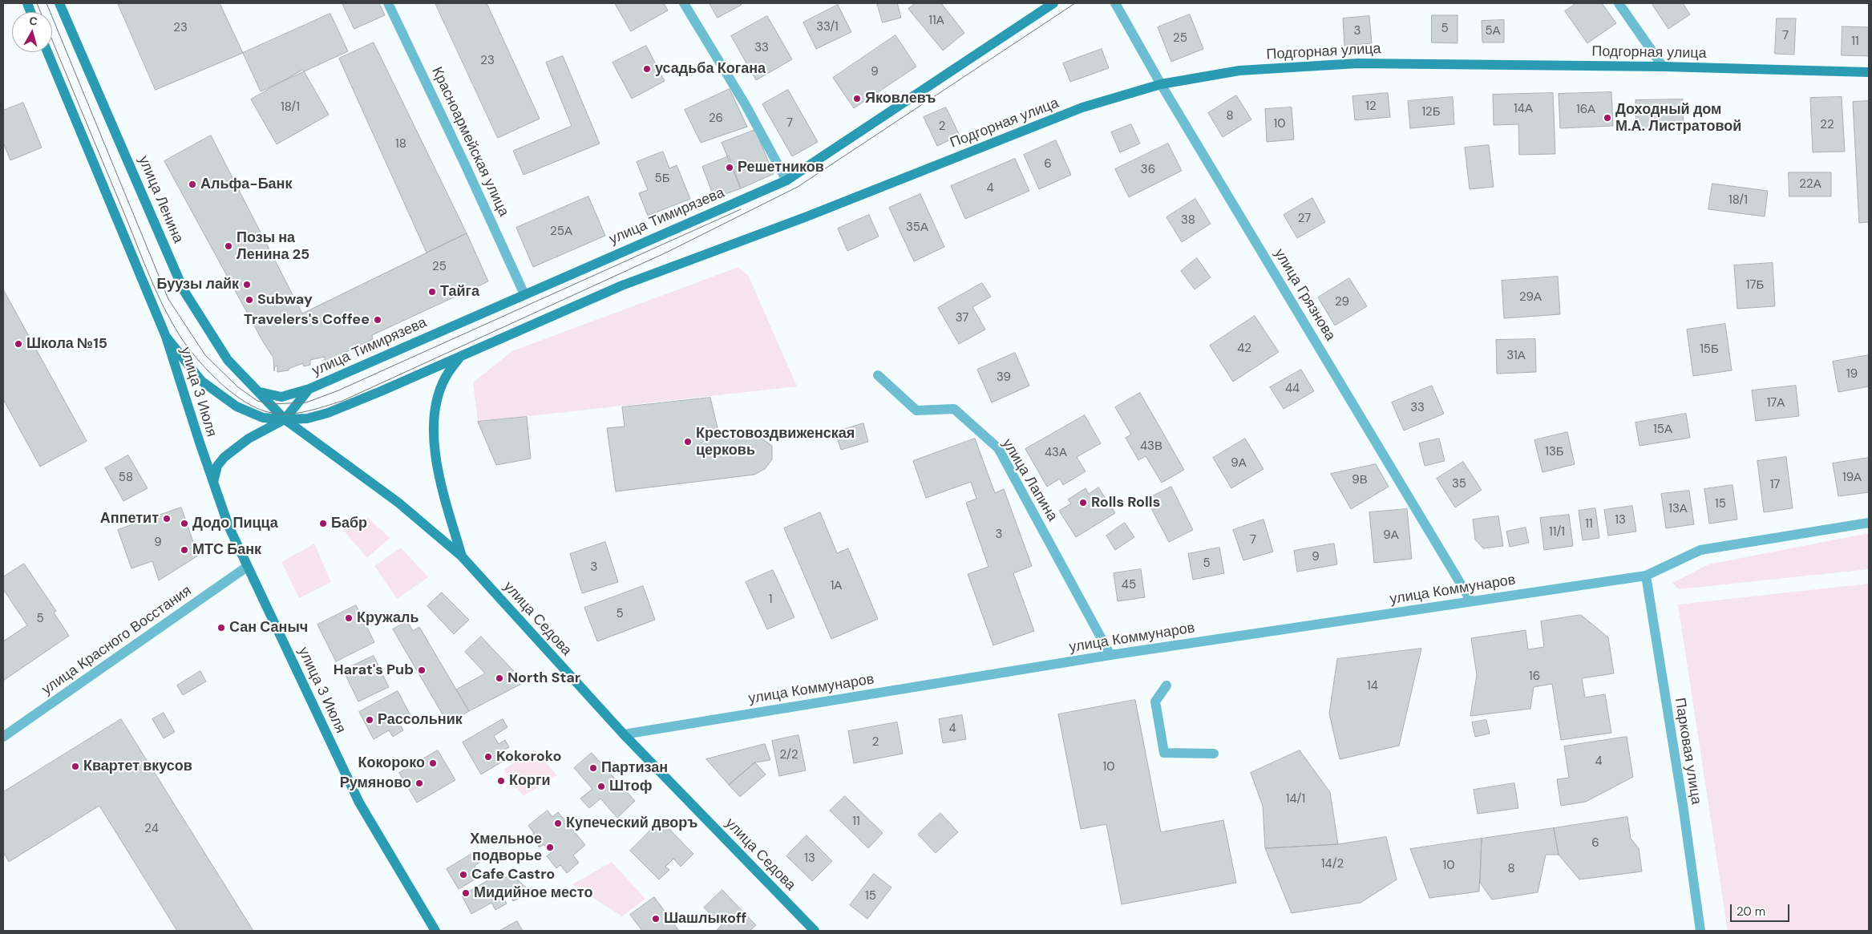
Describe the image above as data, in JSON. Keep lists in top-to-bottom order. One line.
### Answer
{"streets":{"street":["Подгорная улица","Красноармейская улица","улица Ленина","улица Тимирязева","улица Грязнова","улица 3 Июля","улица Лапина","улица Коммунаров","улица Седова","улица Красного Восстания","Парковая улица"]},"crossings":[["Подгорная улица","улица Грязнова"],["Красноармейская улица","улица Тимирязева"],["улица Ленина","улица Тимирязева"],["улица Ленина","улица Седова"],["улица Грязнова","улица Коммунаров"],["улица 3 Июля","улица Красного Восстания"],["улица Лапина","улица Коммунаров"],["улица Коммунаров","улица Седова"],["улица Коммунаров","Парковая улица"]],"places":["усадьба Когана","Яковлевъ","Доходный дом М.А. Листратовой","Решетников","Альфа-Банк","Позы на Ленина 25","Буузы лайк","Тайга","Subway","Travelers's Coffee","Школа №15","Крестовоздвиженская церковь","Rolls Rolls","Аппетит","Додо Пицца","Бабр","МТС Банк","Кружаль","Сан Саныч","Harat's Pub","North Star","Рассольник","Kokoroko","Кокороко","Квартет вкусов","Партизан","Корги","Румяново","Штоф","Купеческий дворъ","Хмельное подворье","Cafe Castro","Мидийное место","Шашлыкoff"],"house_numbers":["11А","33/1","23","5","3","5А","7","25","11","33","23","9","12","18/1","14А","16А","12Б","8","26","7","10","22","2","18","6","36","5Б","22А","4","18/1","27","38","35А","25А","25","17Б","29А","29","37","42","15Б","31А","19","39","44","17А","33","15А","43В","13Б","43А","9А","58","19А","9В","35","17","15","13А","13","11","11/1","3","9А","7","9","9","5","3","45","1А","1","5","5","16","14","4","2","2/2","4","10","14/1","11","24","6","13","14/2","10","8","15"],"scale_bar":"20 m","north":"top"}
